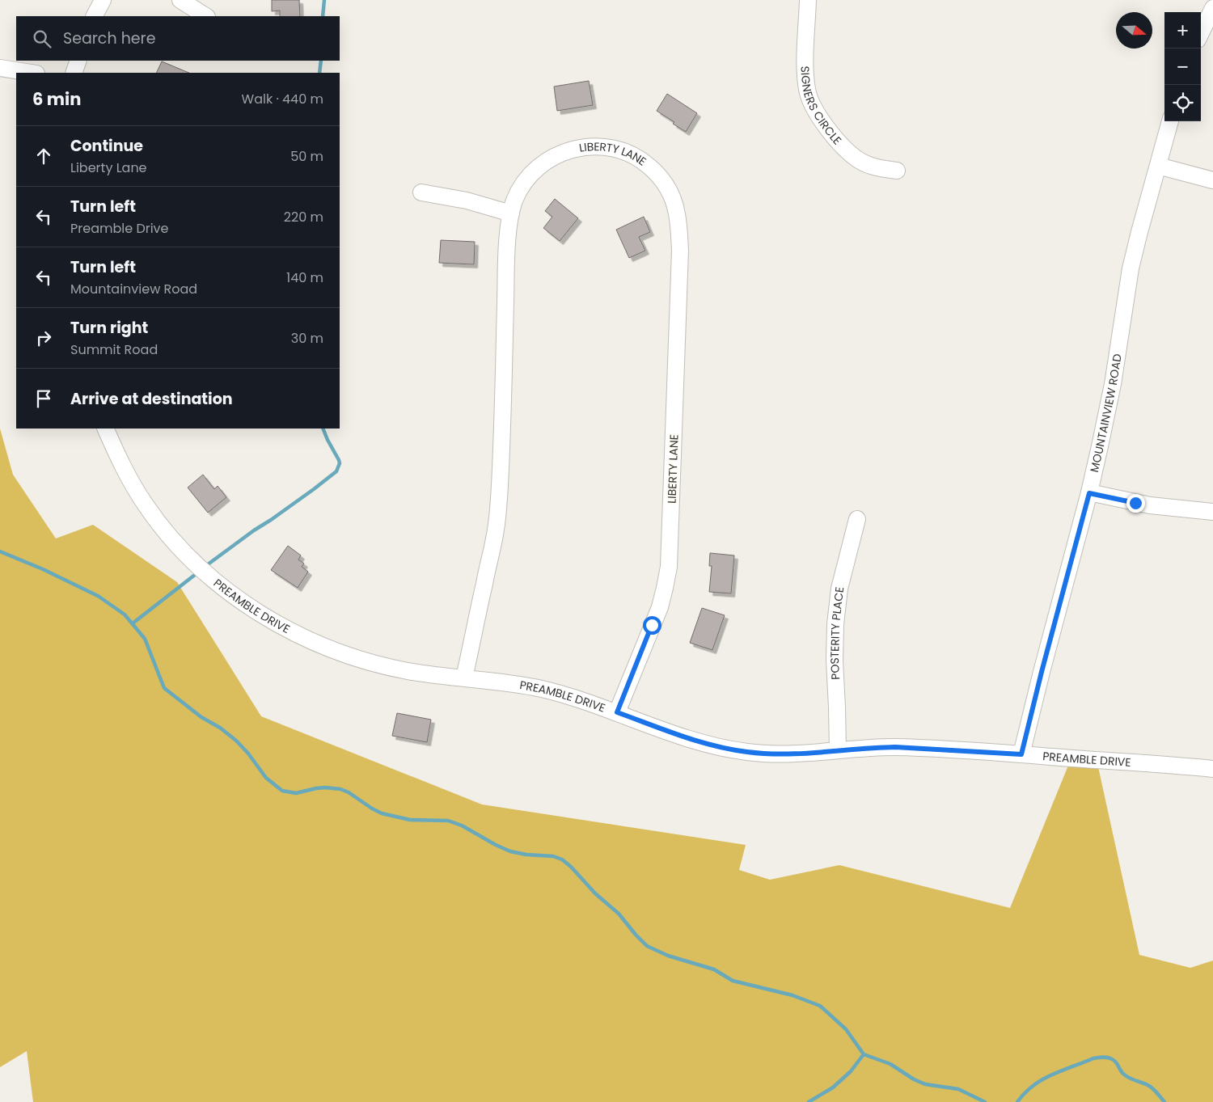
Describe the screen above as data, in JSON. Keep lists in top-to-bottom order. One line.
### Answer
{"streets":{"street":["SIGNERS CIRCLE","LIBERTY LANE","MOUNTAINVIEW ROAD","PREAMBLE DRIVE","POSTERITY PLACE"]},"crossings":[["LIBERTY LANE","PREAMBLE DRIVE"],["MOUNTAINVIEW ROAD","PREAMBLE DRIVE"],["PREAMBLE DRIVE","POSTERITY PLACE"]],"north":"right","page":{"map_buttons":["+","−"],"search":"Search here","heading":["6 min","Walk · 440 m"],"list":[["Continue","Liberty Lane","50 m"],["Turn left","Preamble Drive","220 m"],["Turn left","Mountainview Road","140 m"],["Turn right","Summit Road","30 m"],"Arrive at destination"]}}
